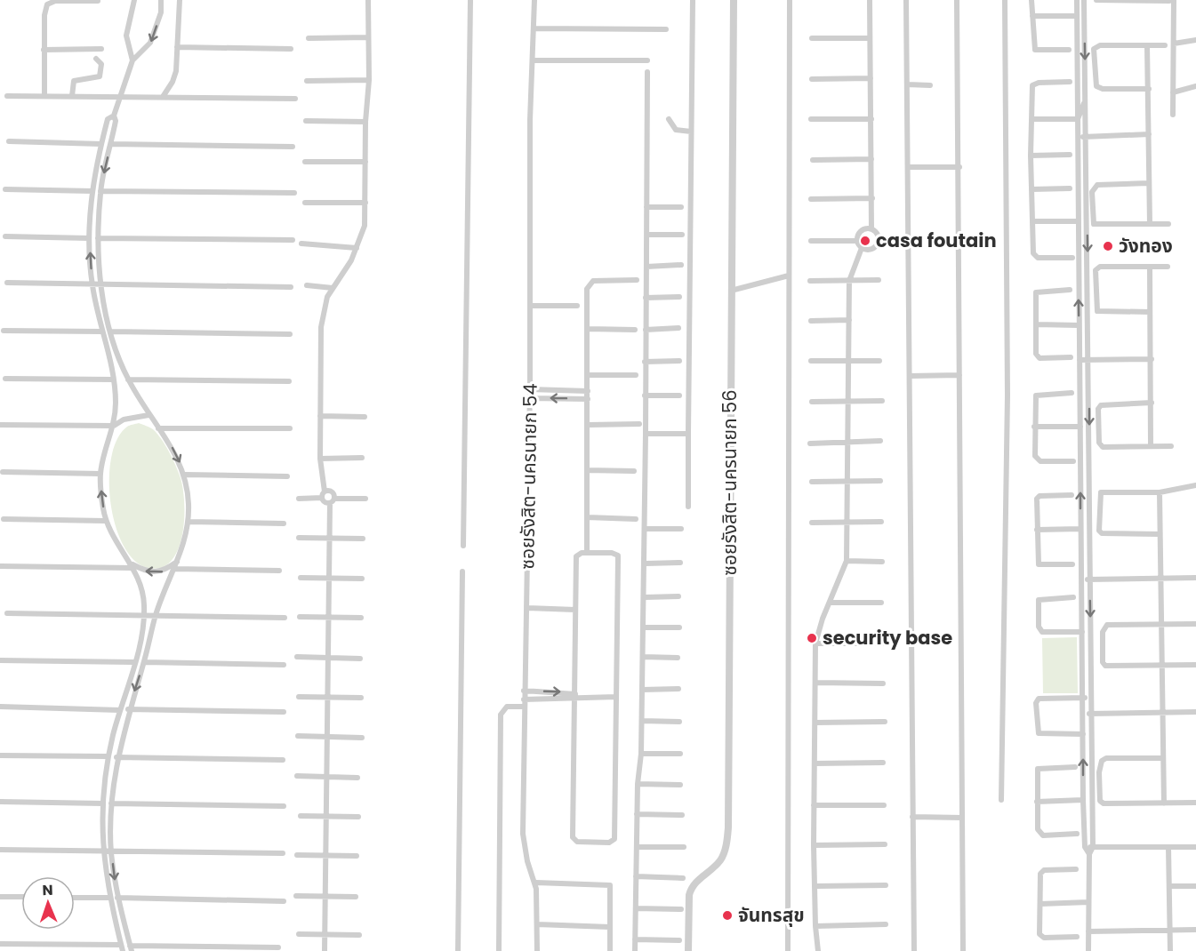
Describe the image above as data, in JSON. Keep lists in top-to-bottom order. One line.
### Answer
{"streets":{"street":["ซอยรังสิต-นครนายก 54","ซอยรังสิต-นครนายก 56"]},"places":["casa foutain","วังทอง","security base","จันทรสุข"],"north":"top"}
